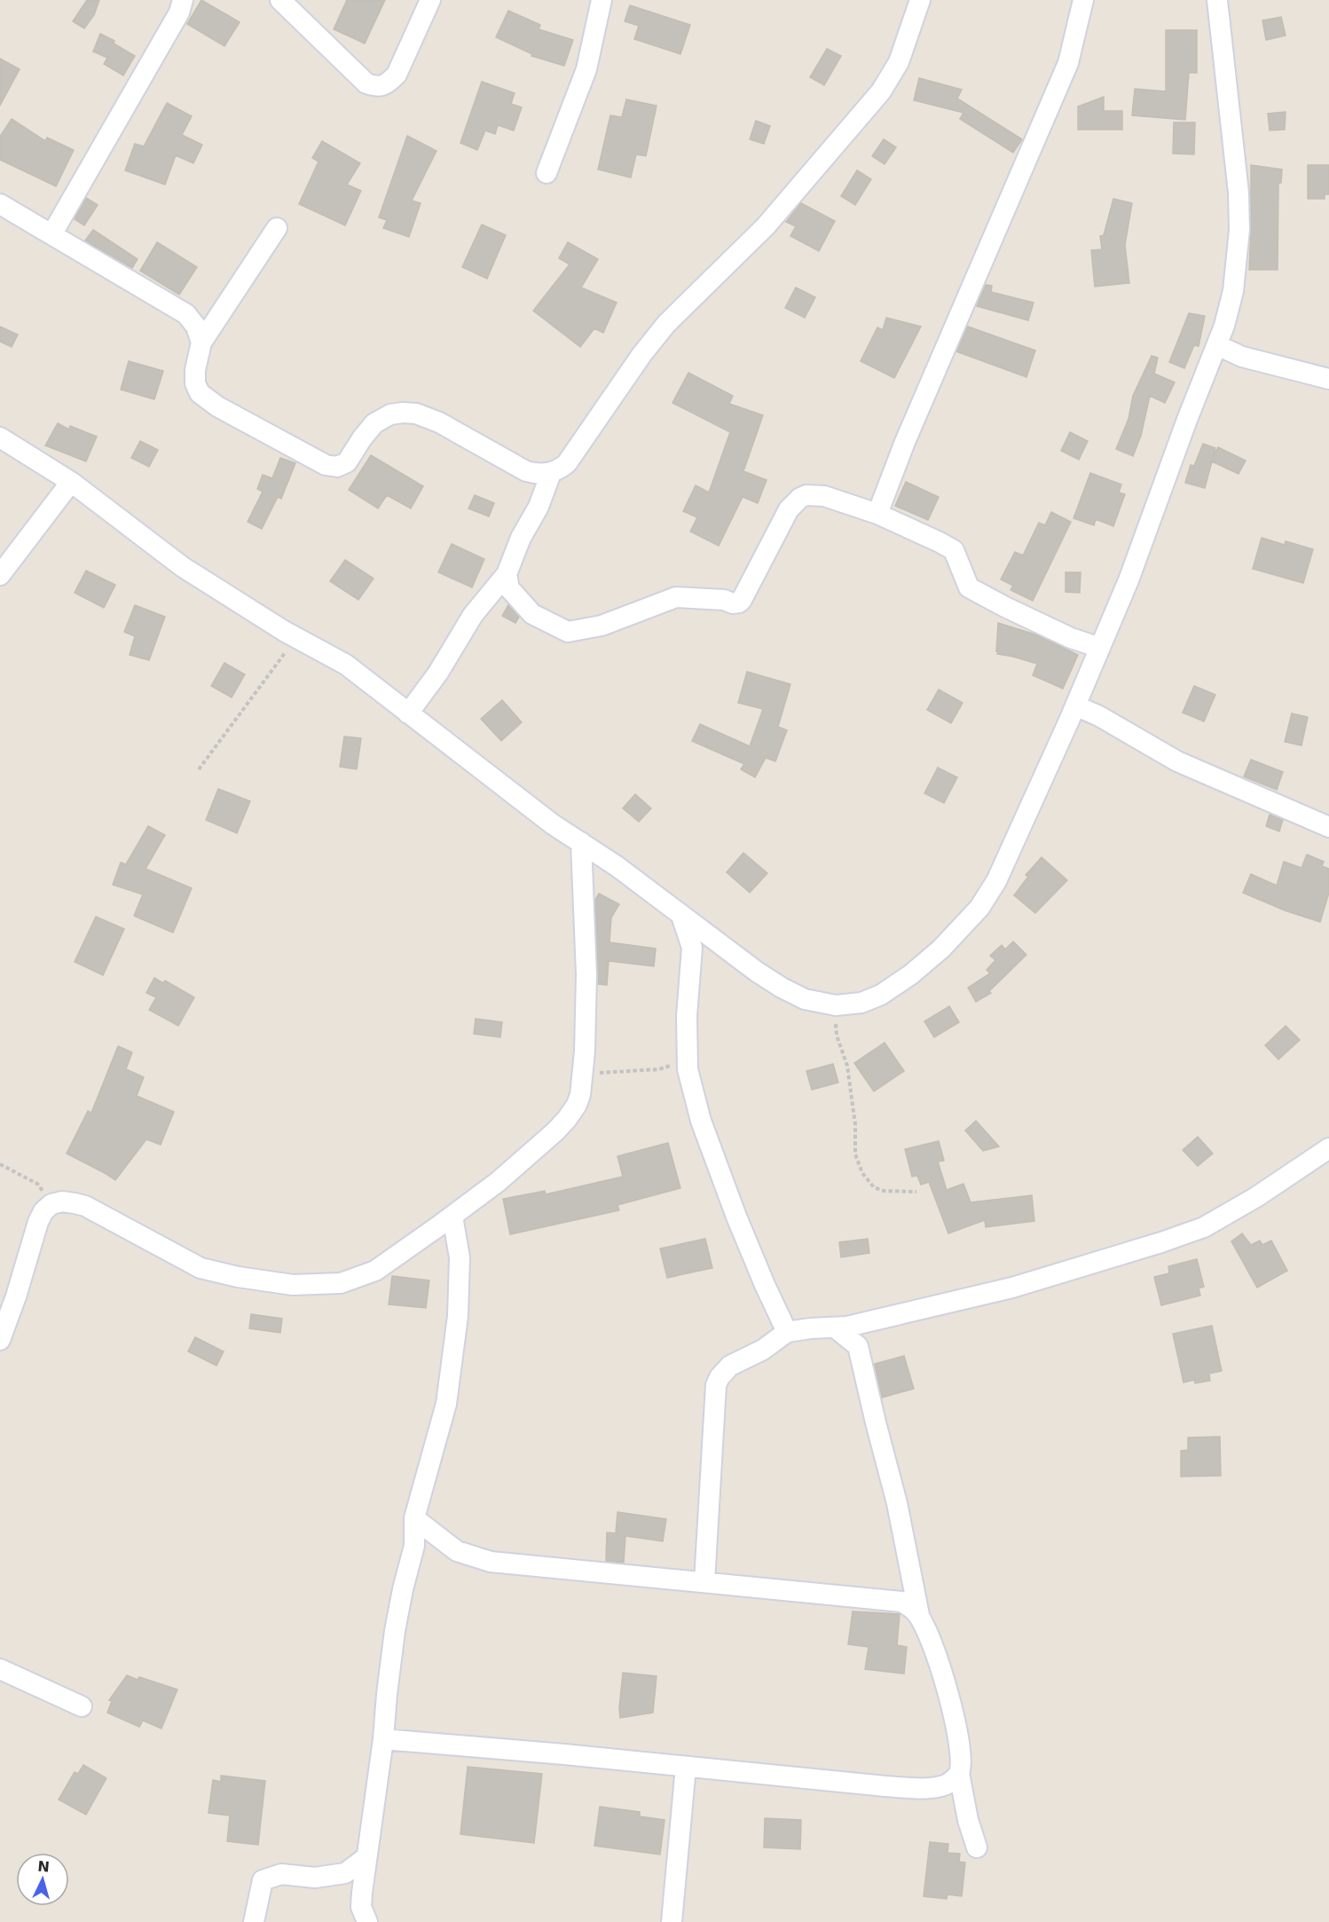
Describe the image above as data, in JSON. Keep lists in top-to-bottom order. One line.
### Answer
{"north":"top"}
